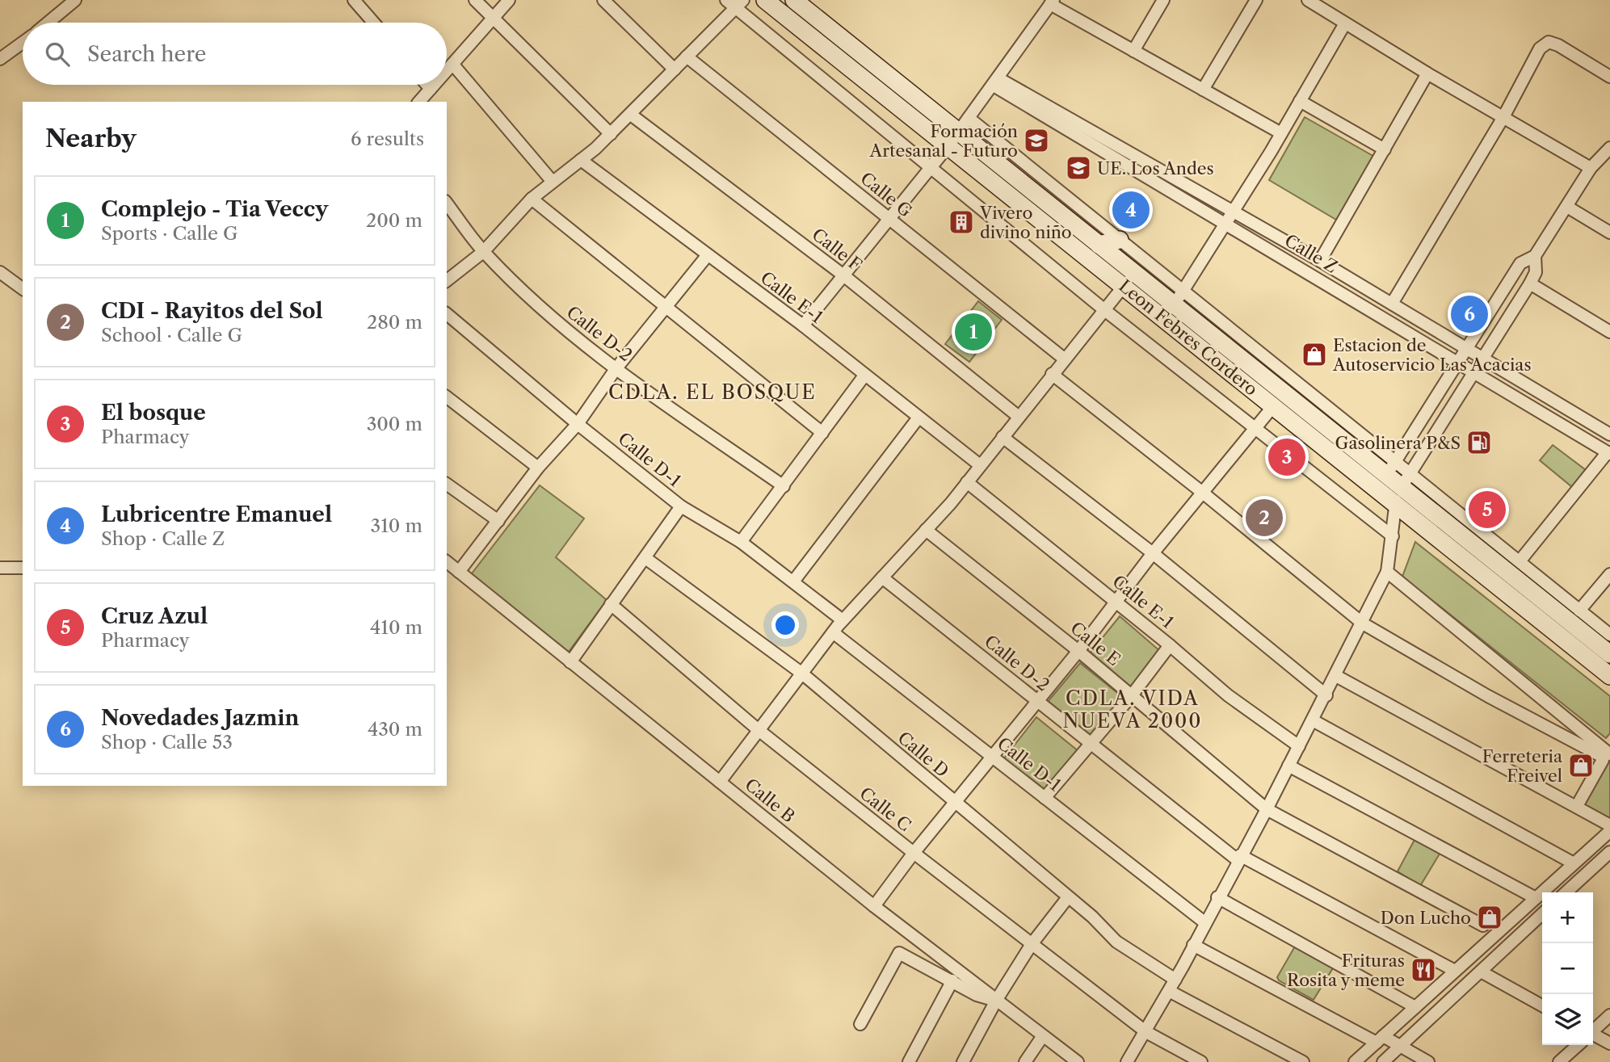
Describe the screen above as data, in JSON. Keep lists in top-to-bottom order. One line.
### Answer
{"streets":{"street":["Calle G","Calle F","Calle Z","Calle E-1","Calle D-2","Leon Febres Cordero","Calle D-1","Calle E","Calle D","Calle B","Calle C"]},"districts":["CDLA. EL BOSQUE","CDLA. VIDA NUEVA 2000"],"places":{"school or university":["Formación Artesanal - Futuro","UE. Los Andes"],"building":["Vivero divino niño"],"shop":["Estacion de Autoservicio Las Acacias","Ferreteria Freivel","Don Lucho"],"fuel station":["Gasolinera P&S"],"restaurant":["Frituras Rosita y meme"]},"page":{"search":"Search here","heading":["Nearby","6 results"],"list":[{"mark":"1","name":"Complejo - Tia Veccy","note":"Sports · Calle G","value":"200 m"},{"mark":"2","name":"CDI - Rayitos del Sol","note":"School · Calle G","value":"280 m"},{"mark":"3","name":"El bosque","note":"Pharmacy","value":"300 m"},{"mark":"4","name":"Lubricentre Emanuel","note":"Shop · Calle Z","value":"310 m"},{"mark":"5","name":"Cruz Azul","note":"Pharmacy","value":"410 m"},{"mark":"6","name":"Novedades Jazmin","note":"Shop · Calle 53","value":"430 m"}],"pins":["4","6","1","3","5","2"],"map_buttons":["+","−"]}}
